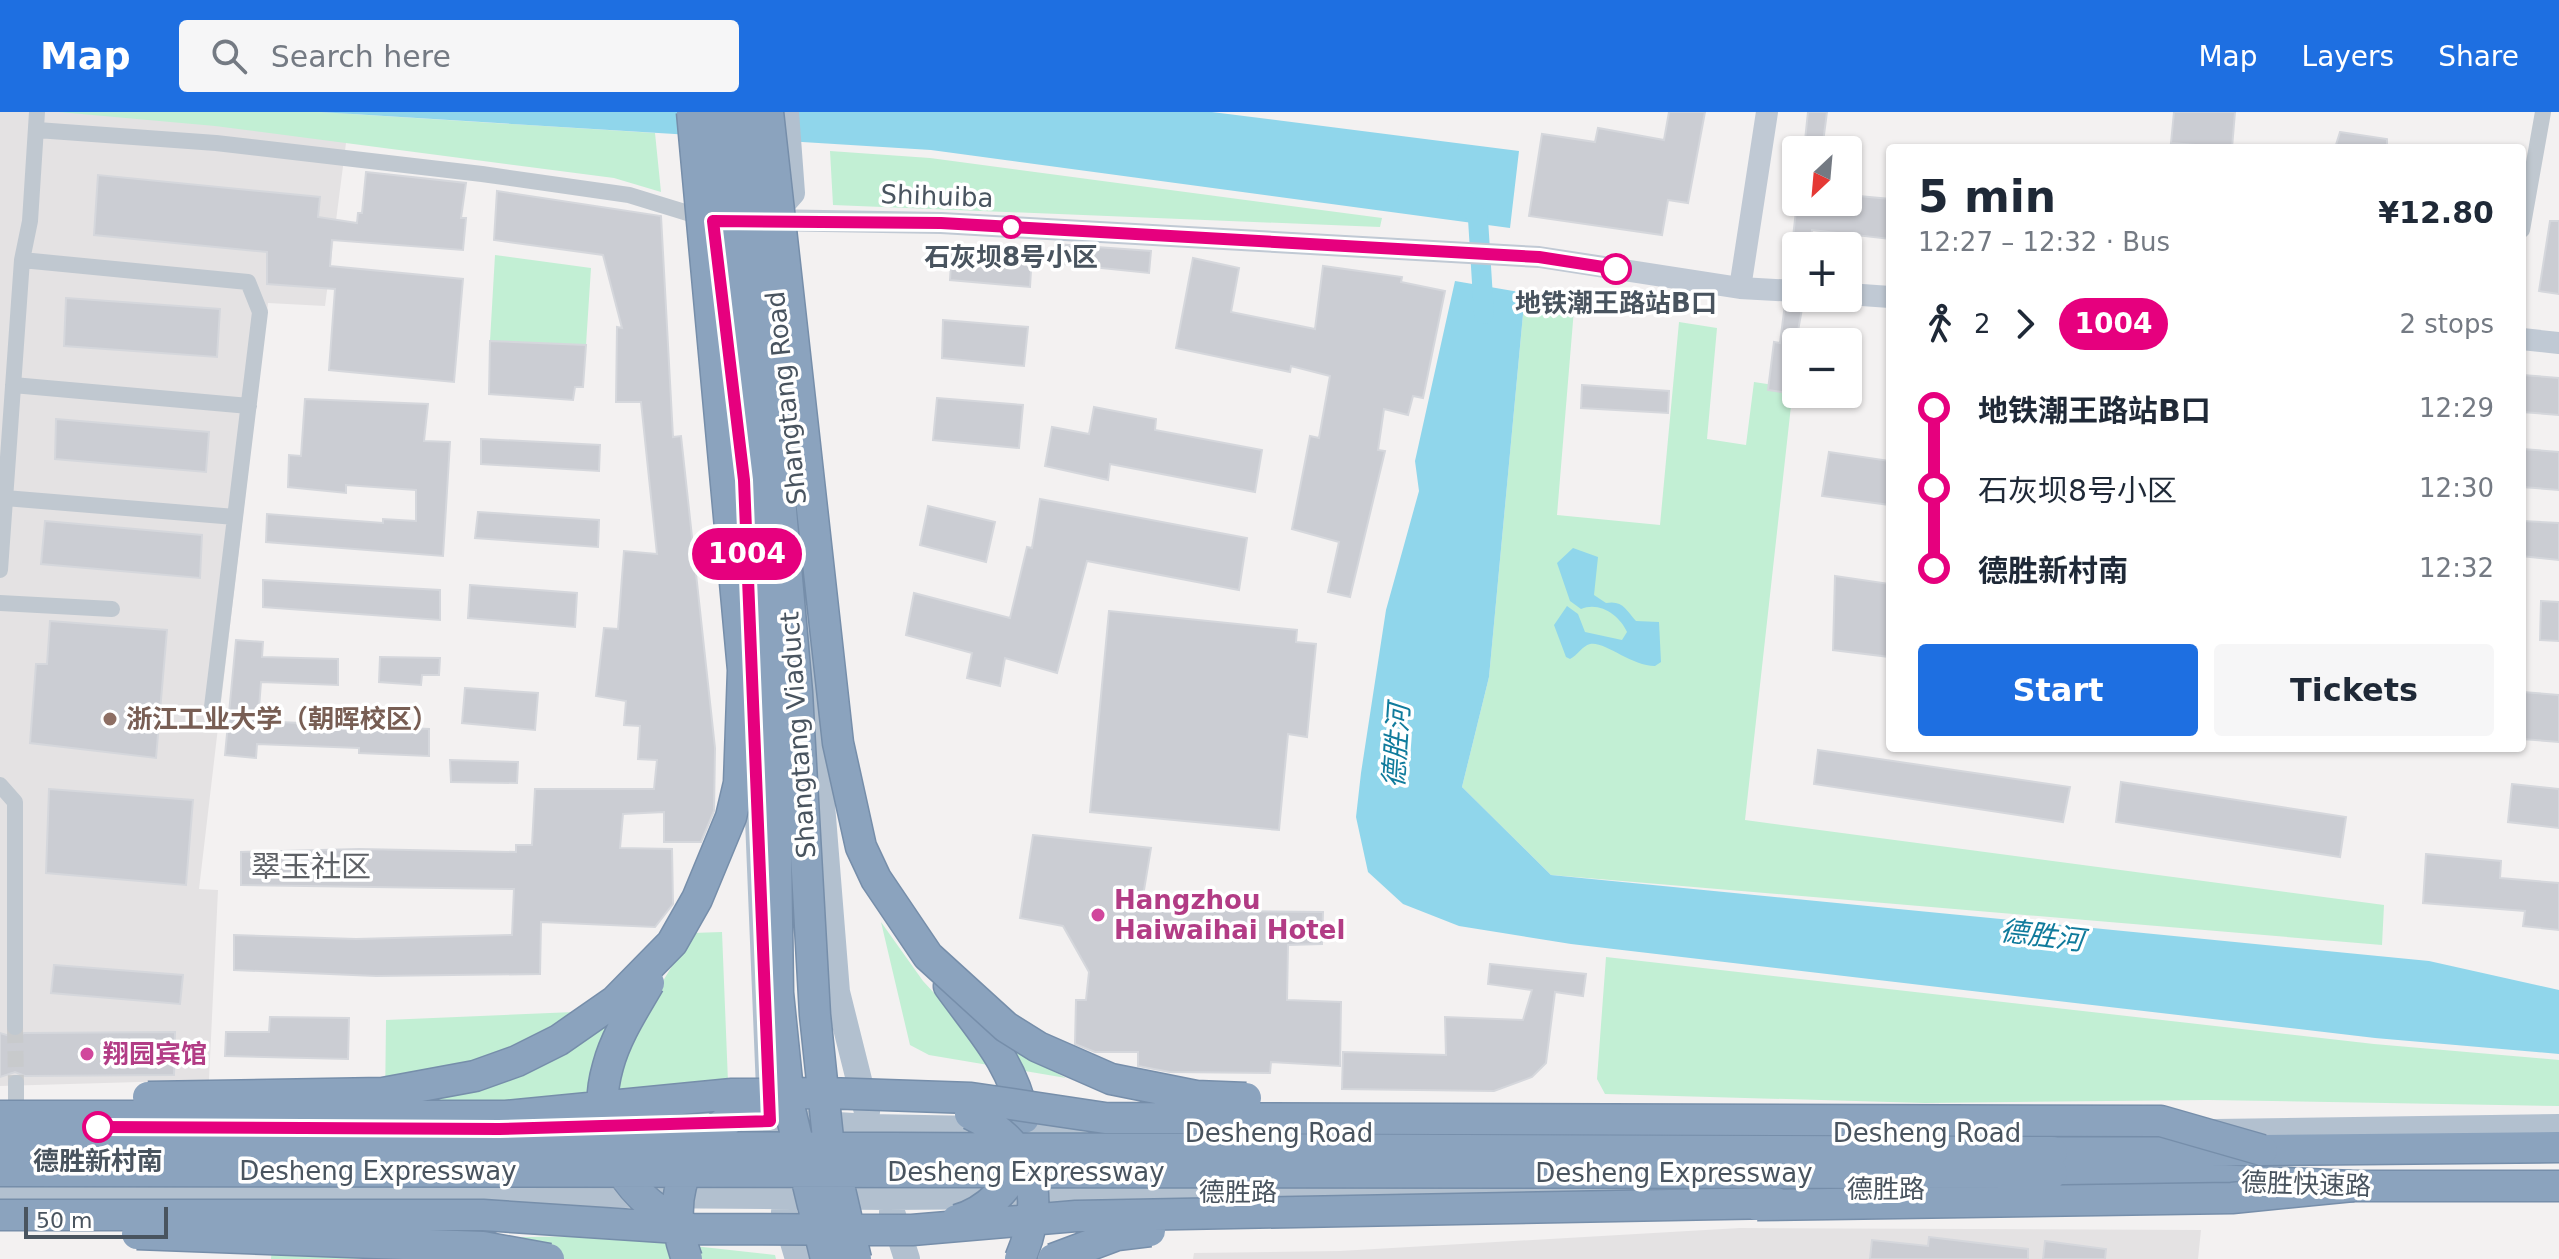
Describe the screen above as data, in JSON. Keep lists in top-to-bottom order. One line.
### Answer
{"streets":{"highway":["Shangtang Viaduct","Desheng Expressway","德胜快速路"],"main road":["Shangtang Road","Desheng Road","德胜路"],"street":["Shihuiba"]},"crossings":[["Shihuiba","Shangtang Road"],["Shangtang Road","Desheng Road"],["Shangtang Road","德胜路"],["Desheng Expressway","德胜快速路"]],"districts":["翠玉社区"],"water":["德胜河"],"places":["石灰坝8号小区","地铁潮王路站B口","浙江工业大学（朝晖校区）","Hangzhou Haiwaihai Hotel","翔园宾馆","德胜新村南"],"lines":["bus line 1004"],"scale_bar":"50 m","north":"bottom left","page":{"header":"Map","search":"Search here","nav":["Map","Layers","Share"],"on_map":"1004","map_buttons":["+","−"],"heading":["5 min","12:27 – 12:32 · Bus","¥12.80"],"legs":["2","1004","2 stops"],"list":[{"name":"地铁潮王路站B口","value":"12:29"},{"name":"石灰坝8号小区","value":"12:30"},{"name":"德胜新村南","value":"12:32"}],"buttons":["Start","Tickets"],"scale":"50 m"}}
